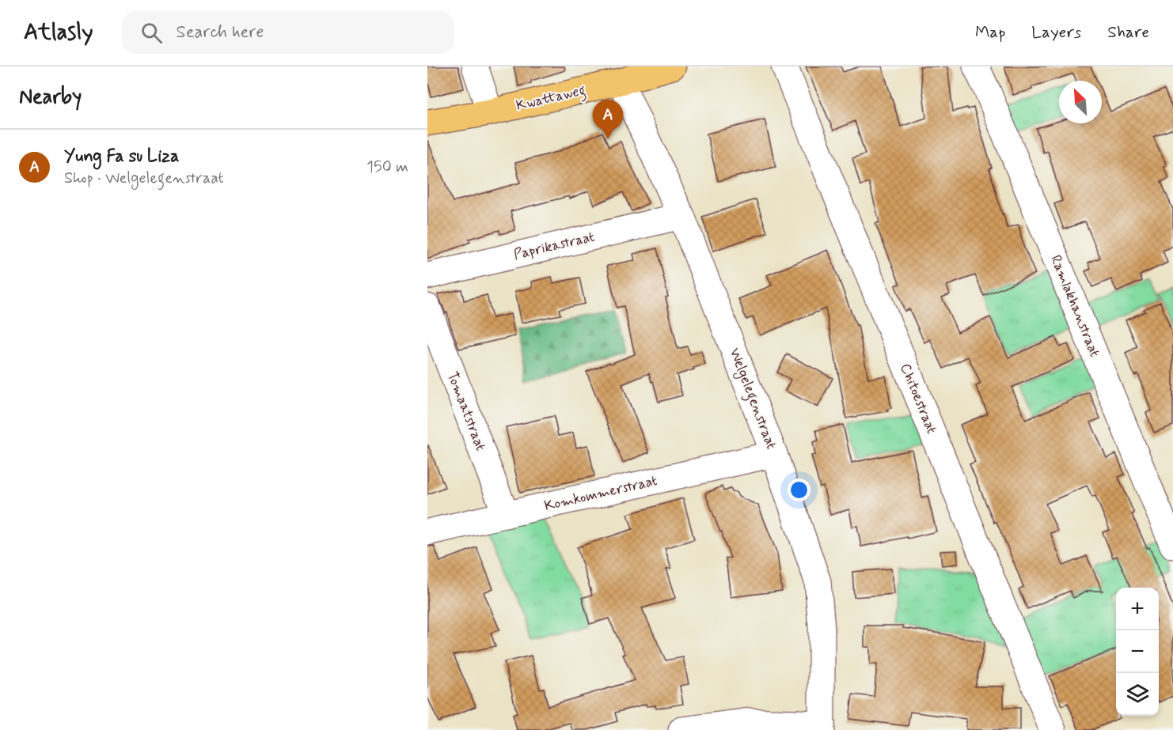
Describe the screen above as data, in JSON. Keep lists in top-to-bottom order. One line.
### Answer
{"streets":{"main road":["Kwattaweg"],"street":["Paprikastraat","Ramlakhanstraat","Welgelegenstraat","Chitoestraat","Tomaatstraat","Komkommerstraat"]},"crossings":[["Kwattaweg","Welgelegenstraat"],["Paprikastraat","Welgelegenstraat"],["Welgelegenstraat","Komkommerstraat"],["Tomaatstraat","Komkommerstraat"]],"north":"top left","page":{"header":"Atlasly","search":"Search here","nav":["Map","Layers","Share"],"heading":"Nearby","pins":"A","list":[{"mark":"A","name":"Yung Fa su Liza","note":"Shop · Welgelegenstraat","value":"150 m"}],"map_buttons":["+","−"]}}
